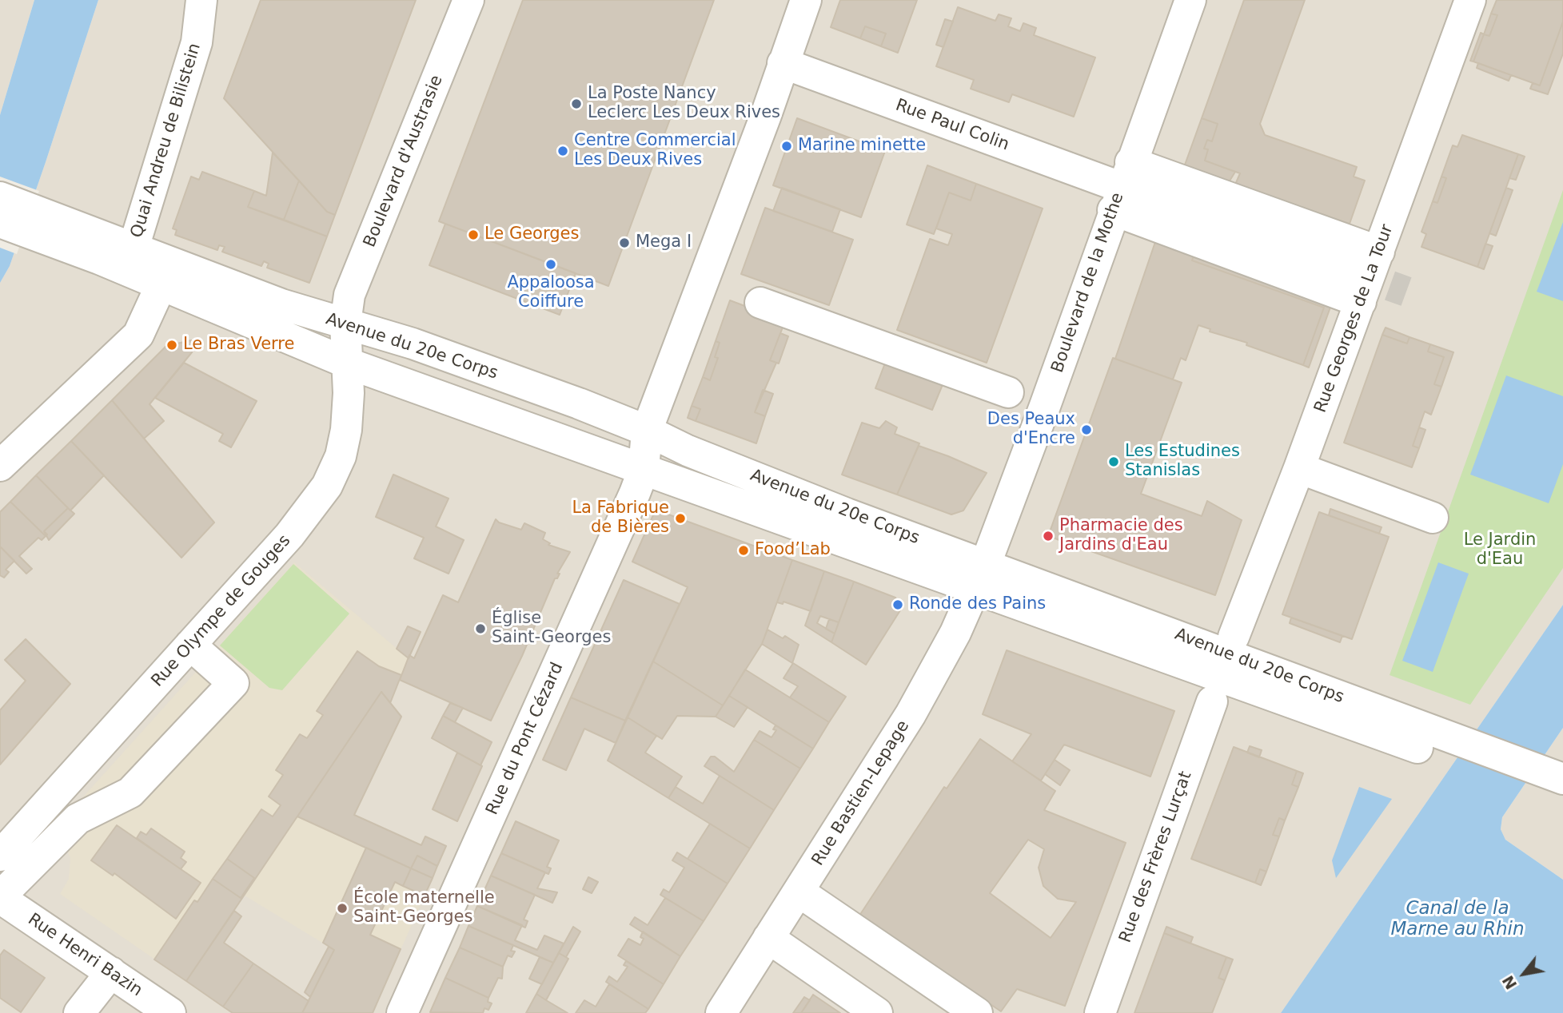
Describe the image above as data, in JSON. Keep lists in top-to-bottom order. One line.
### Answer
{"streets":{"street":["Rue Paul Colin","Quai Andreu de Bilistein","Boulevard d'Austrasie","Boulevard de la Mothe","Rue Georges de La Tour","Avenue du 20e Corps","Rue Olympe de Gouges","Rue du Pont Cézard","Rue Bastien-Lepage","Rue des Frères Lurçat","Rue Henri Bazin"]},"crossings":[["Rue Paul Colin","Boulevard de la Mothe"],["Rue Paul Colin","Rue Georges de La Tour"],["Rue Paul Colin","Rue du Pont Cézard"],["Quai Andreu de Bilistein","Avenue du 20e Corps"],["Boulevard d'Austrasie","Avenue du 20e Corps"],["Boulevard d'Austrasie","Rue Olympe de Gouges"],["Boulevard de la Mothe","Avenue du 20e Corps"],["Boulevard de la Mothe","Rue Bastien-Lepage"],["Avenue du 20e Corps","Rue Olympe de Gouges"],["Avenue du 20e Corps","Rue du Pont Cézard"],["Avenue du 20e Corps","Rue Bastien-Lepage"]],"water":["Canal de la Marne au Rhin"],"parks":["Le Jardin d'Eau"],"places":["La Poste Nancy Leclerc Les Deux Rives","Marine minette","Centre Commercial Les Deux Rives","Le Georges","Mega I","Appaloosa Coiffure","Le Bras Verre","Des Peaux d'Encre","Les Estudines Stanislas","La Fabrique de Bières","Pharmacie des Jardins d'Eau","Food’Lab","Ronde des Pains","Église Saint-Georges","École maternelle Saint-Georges"],"north":"bottom left"}
